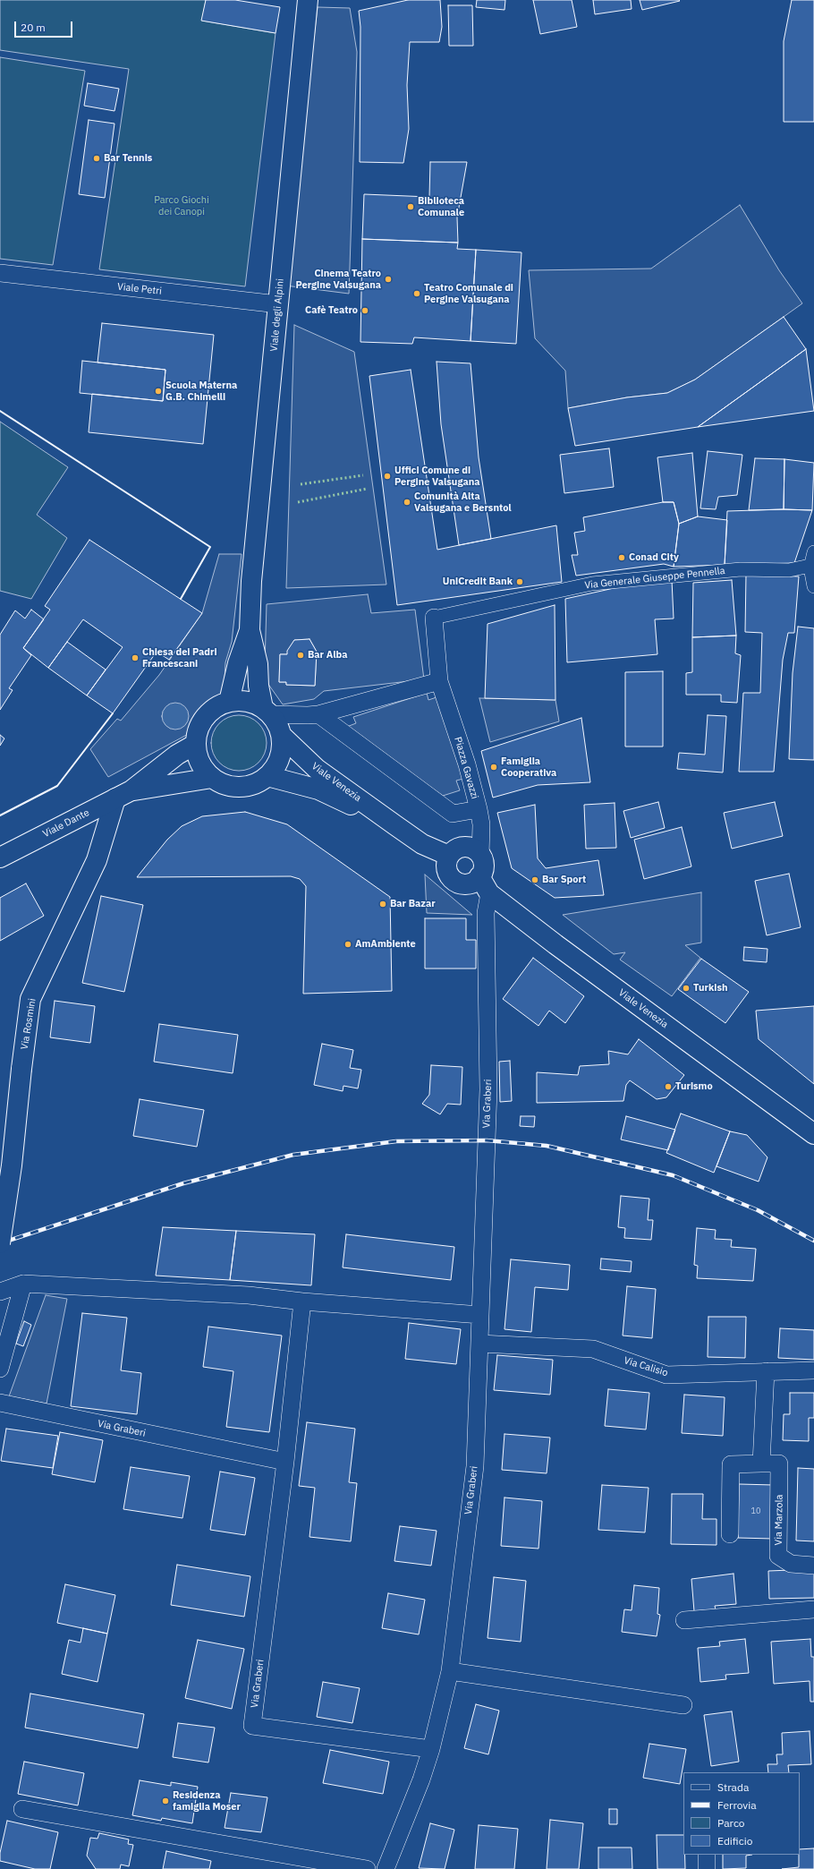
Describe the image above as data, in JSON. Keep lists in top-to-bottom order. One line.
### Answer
{"streets":{"main road":["Viale degli Alpini","Viale Venezia","Viale Dante","Via Rosmini"],"street":["Viale Petri","Via Generale Giuseppe Pennella","Piazza Gavazzi","Via Graberi","Via Calisio","Via Marzola"]},"crossings":[["Viale Petri","Viale degli Alpini"],["Via Generale Giuseppe Pennella","Piazza Gavazzi"],["Piazza Gavazzi","Viale Venezia"],["Viale Venezia","Viale Dante"],["Viale Venezia","Via Graberi"],["Viale Dante","Via Rosmini"],["Via Graberi","Via Calisio"]],"parks":["Parco Giochi dei Canopi"],"places":["Bar Tennis","Biblioteca Comunale","Cinema Teatro Pergine Valsugana","Teatro Comunale di Pergine Valsugana","Cafè Teatro","Scuola Materna G.B. Chimelli","Uffici Comune di Pergine Valsugana","Comunità Alta Valsugana e Bersntol","Conad City","UniCredit Bank","Bar Alba","Chiesa dei Padri Francescani","Famiglia Cooperativa","Bar Sport","Bar Bazar","AmAmbiente","Turkish","Turismo","Residenza famiglia Moser"],"house_numbers":["10"],"legend":["Strada","Ferrovia","Parco","Edificio"],"scale_bar":"20 m"}
